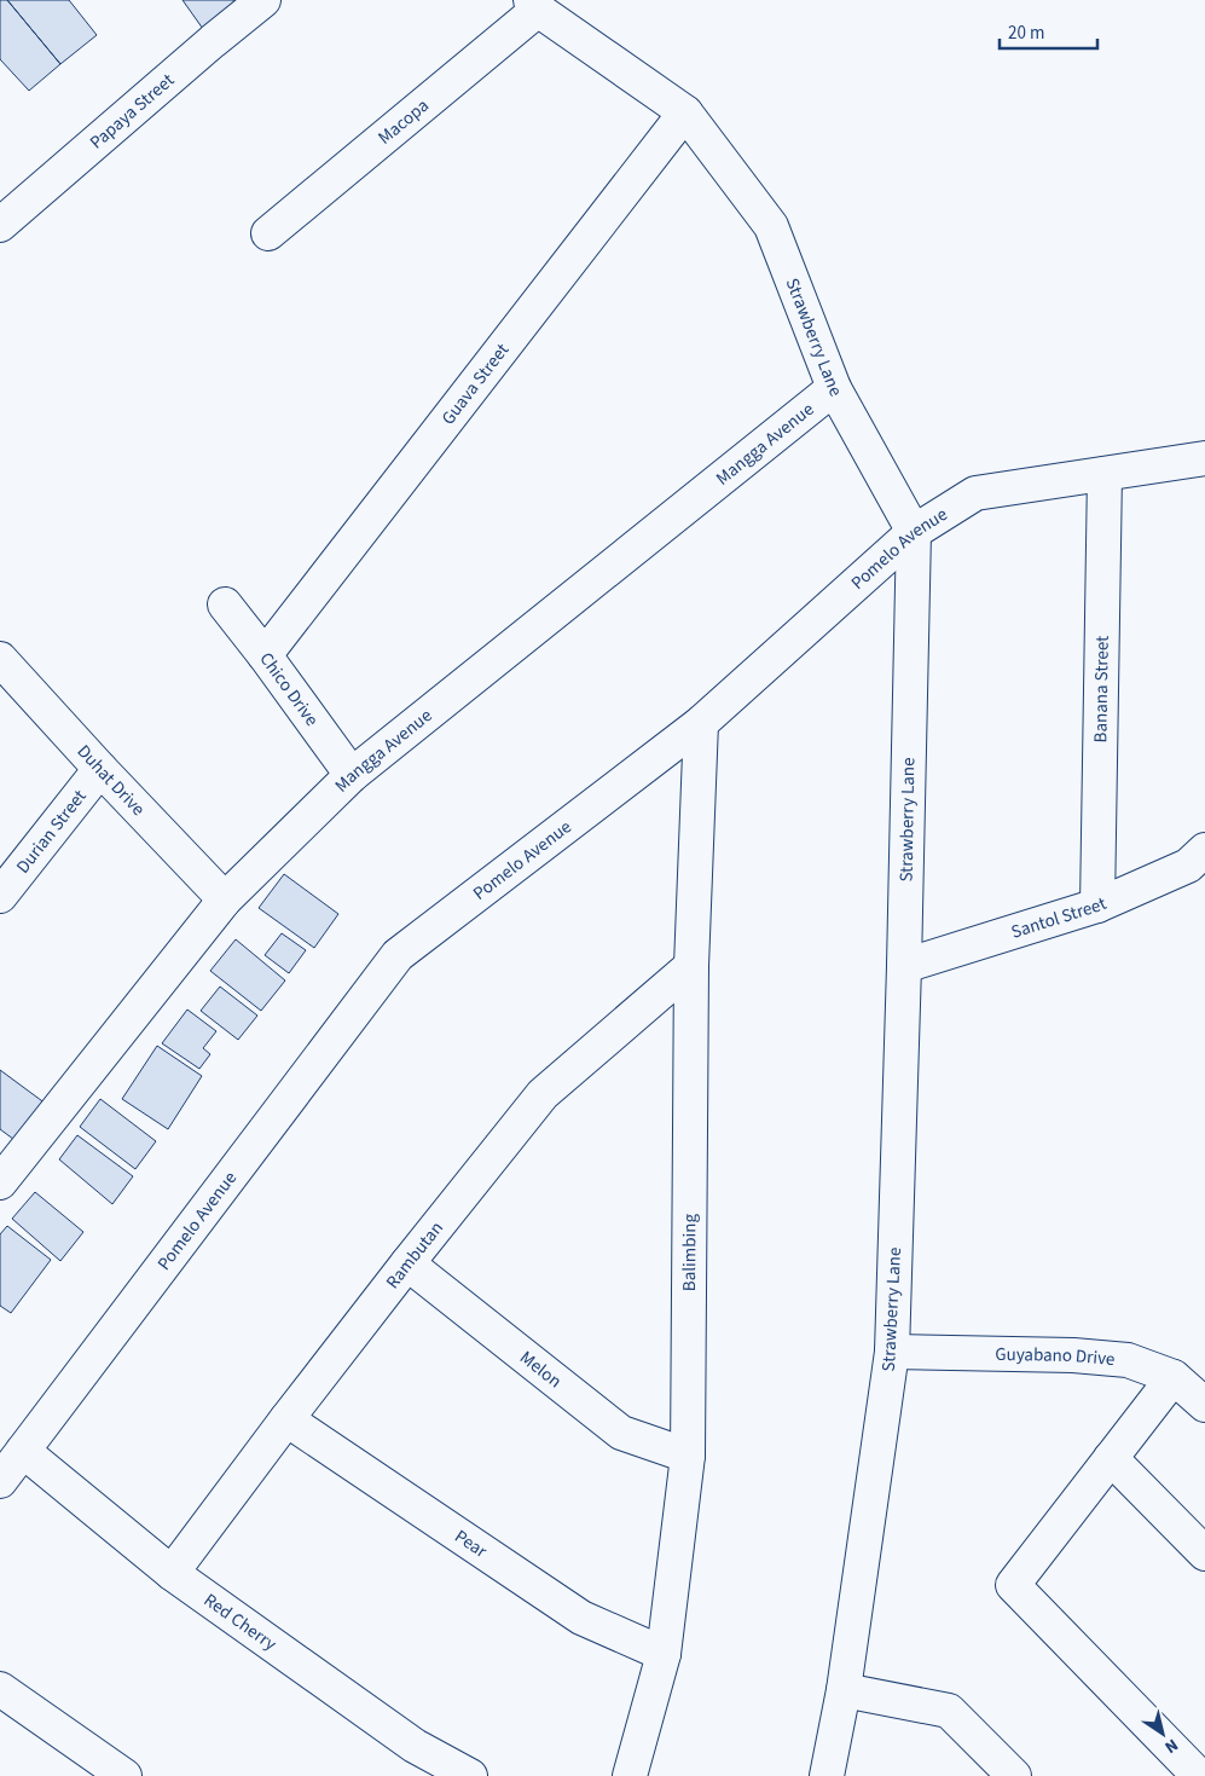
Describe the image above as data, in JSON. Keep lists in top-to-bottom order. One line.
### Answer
{"streets":{"street":["Papaya Street","Macopa","Strawberry Lane","Guava Street","Mangga Avenue","Pomelo Avenue","Chico Drive","Banana Street","Duhat Drive","Durian Street","Santol Street","Balimbing","Rambutan","Guyabano Drive","Melon","Pear","Red Cherry"]},"crossings":[["Macopa","Strawberry Lane"],["Strawberry Lane","Guava Street"],["Strawberry Lane","Mangga Avenue"],["Strawberry Lane","Pomelo Avenue"],["Strawberry Lane","Santol Street"],["Strawberry Lane","Guyabano Drive"],["Guava Street","Chico Drive"],["Mangga Avenue","Chico Drive"],["Mangga Avenue","Duhat Drive"],["Pomelo Avenue","Banana Street"],["Pomelo Avenue","Balimbing"],["Pomelo Avenue","Red Cherry"],["Banana Street","Santol Street"],["Duhat Drive","Durian Street"],["Balimbing","Rambutan"],["Balimbing","Melon"],["Balimbing","Pear"],["Rambutan","Melon"],["Rambutan","Pear"],["Rambutan","Red Cherry"]],"scale_bar":"20 m","north":"bottom right"}
